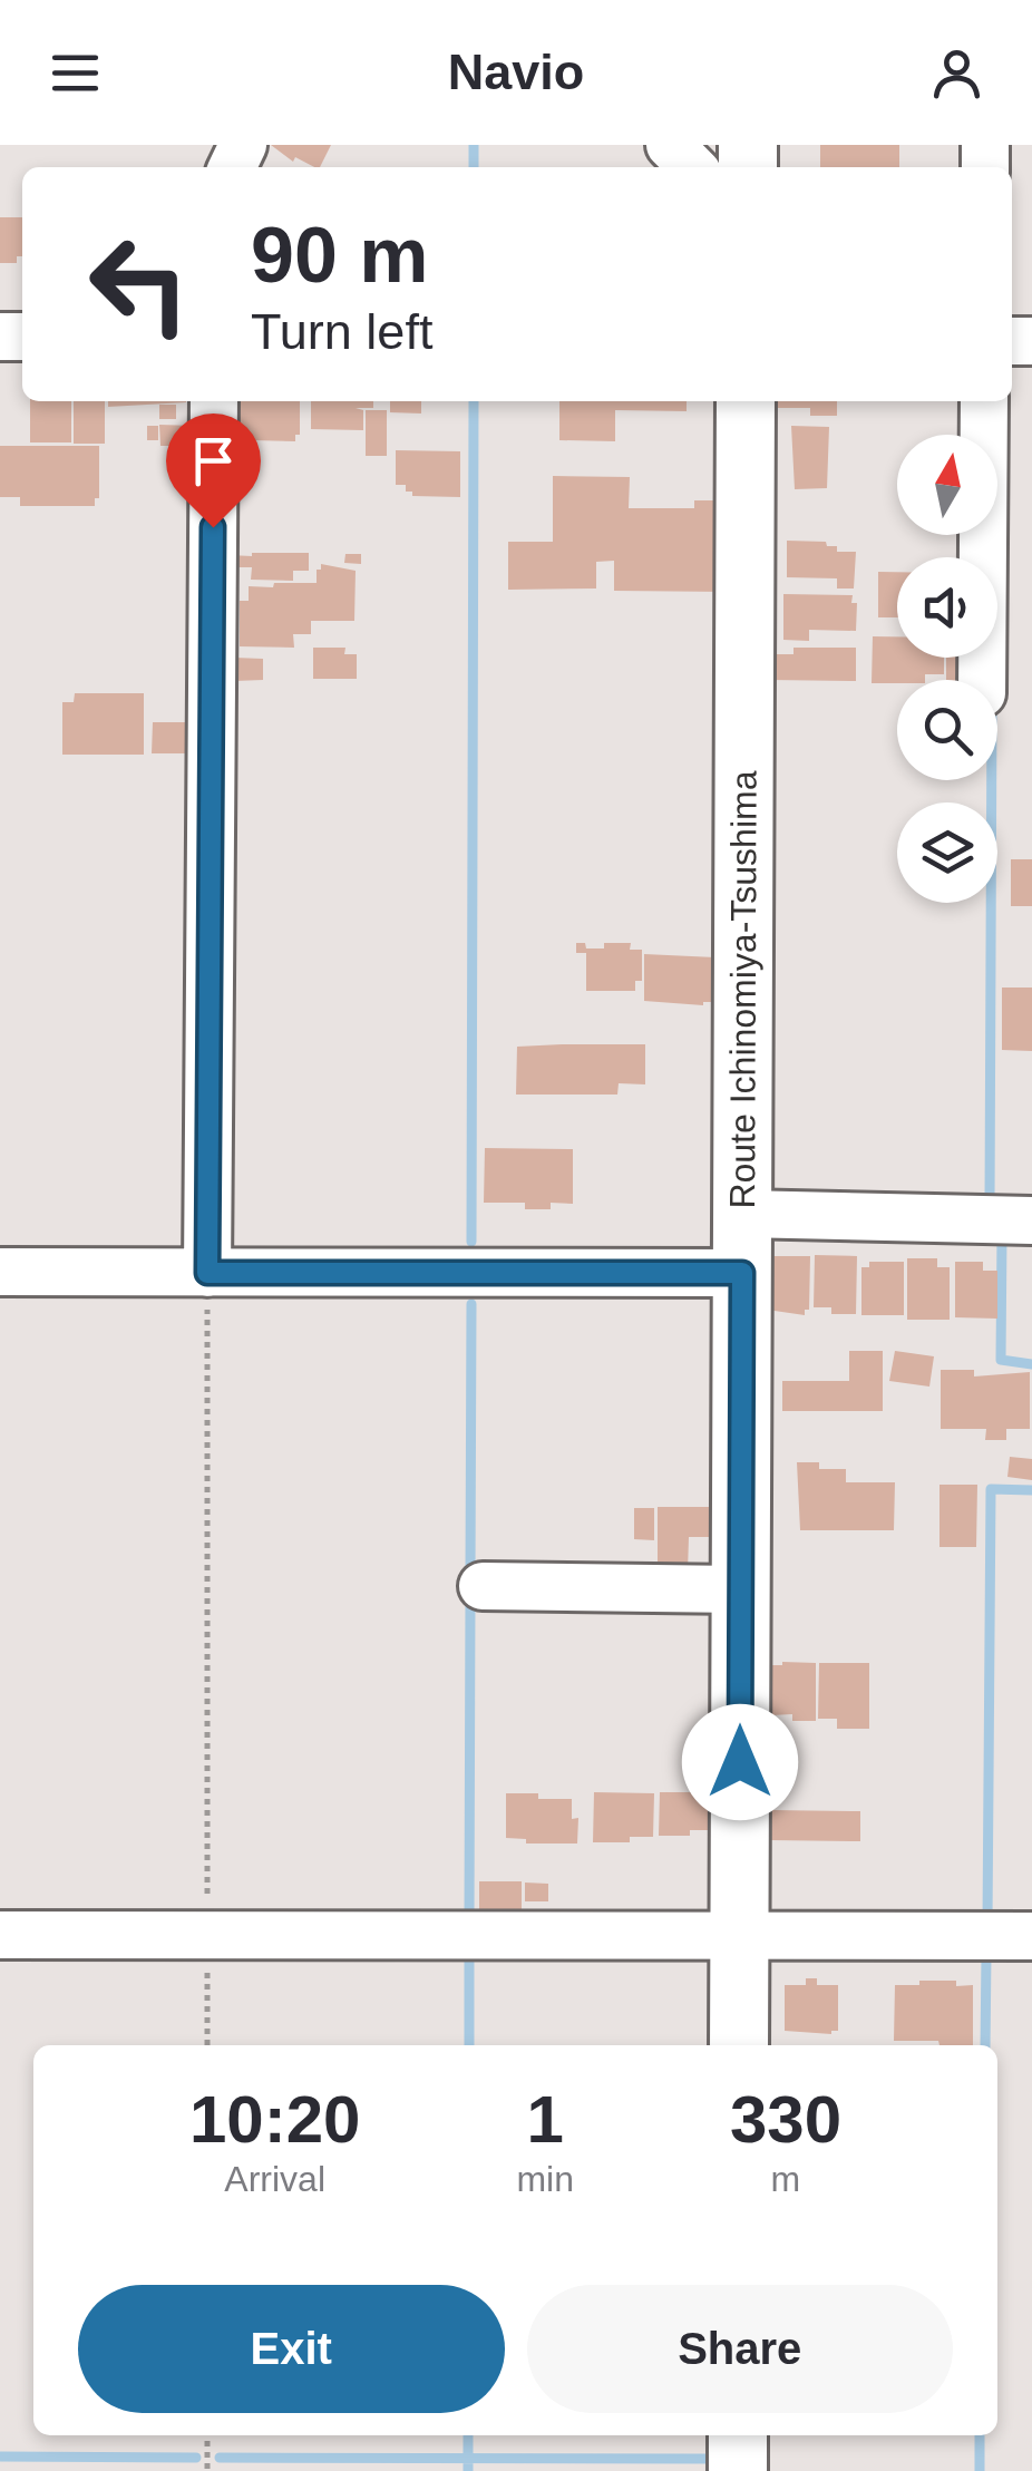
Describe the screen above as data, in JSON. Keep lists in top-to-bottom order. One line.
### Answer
{"streets":{"main road":["Route Ichinomiya-Tsushima"]},"north":"top","page":{"header":"Navio","turn":["90 m","Turn left"],"eta":["10:20","Arrival","1","min","330","m"],"buttons":["Exit","Share"]}}
